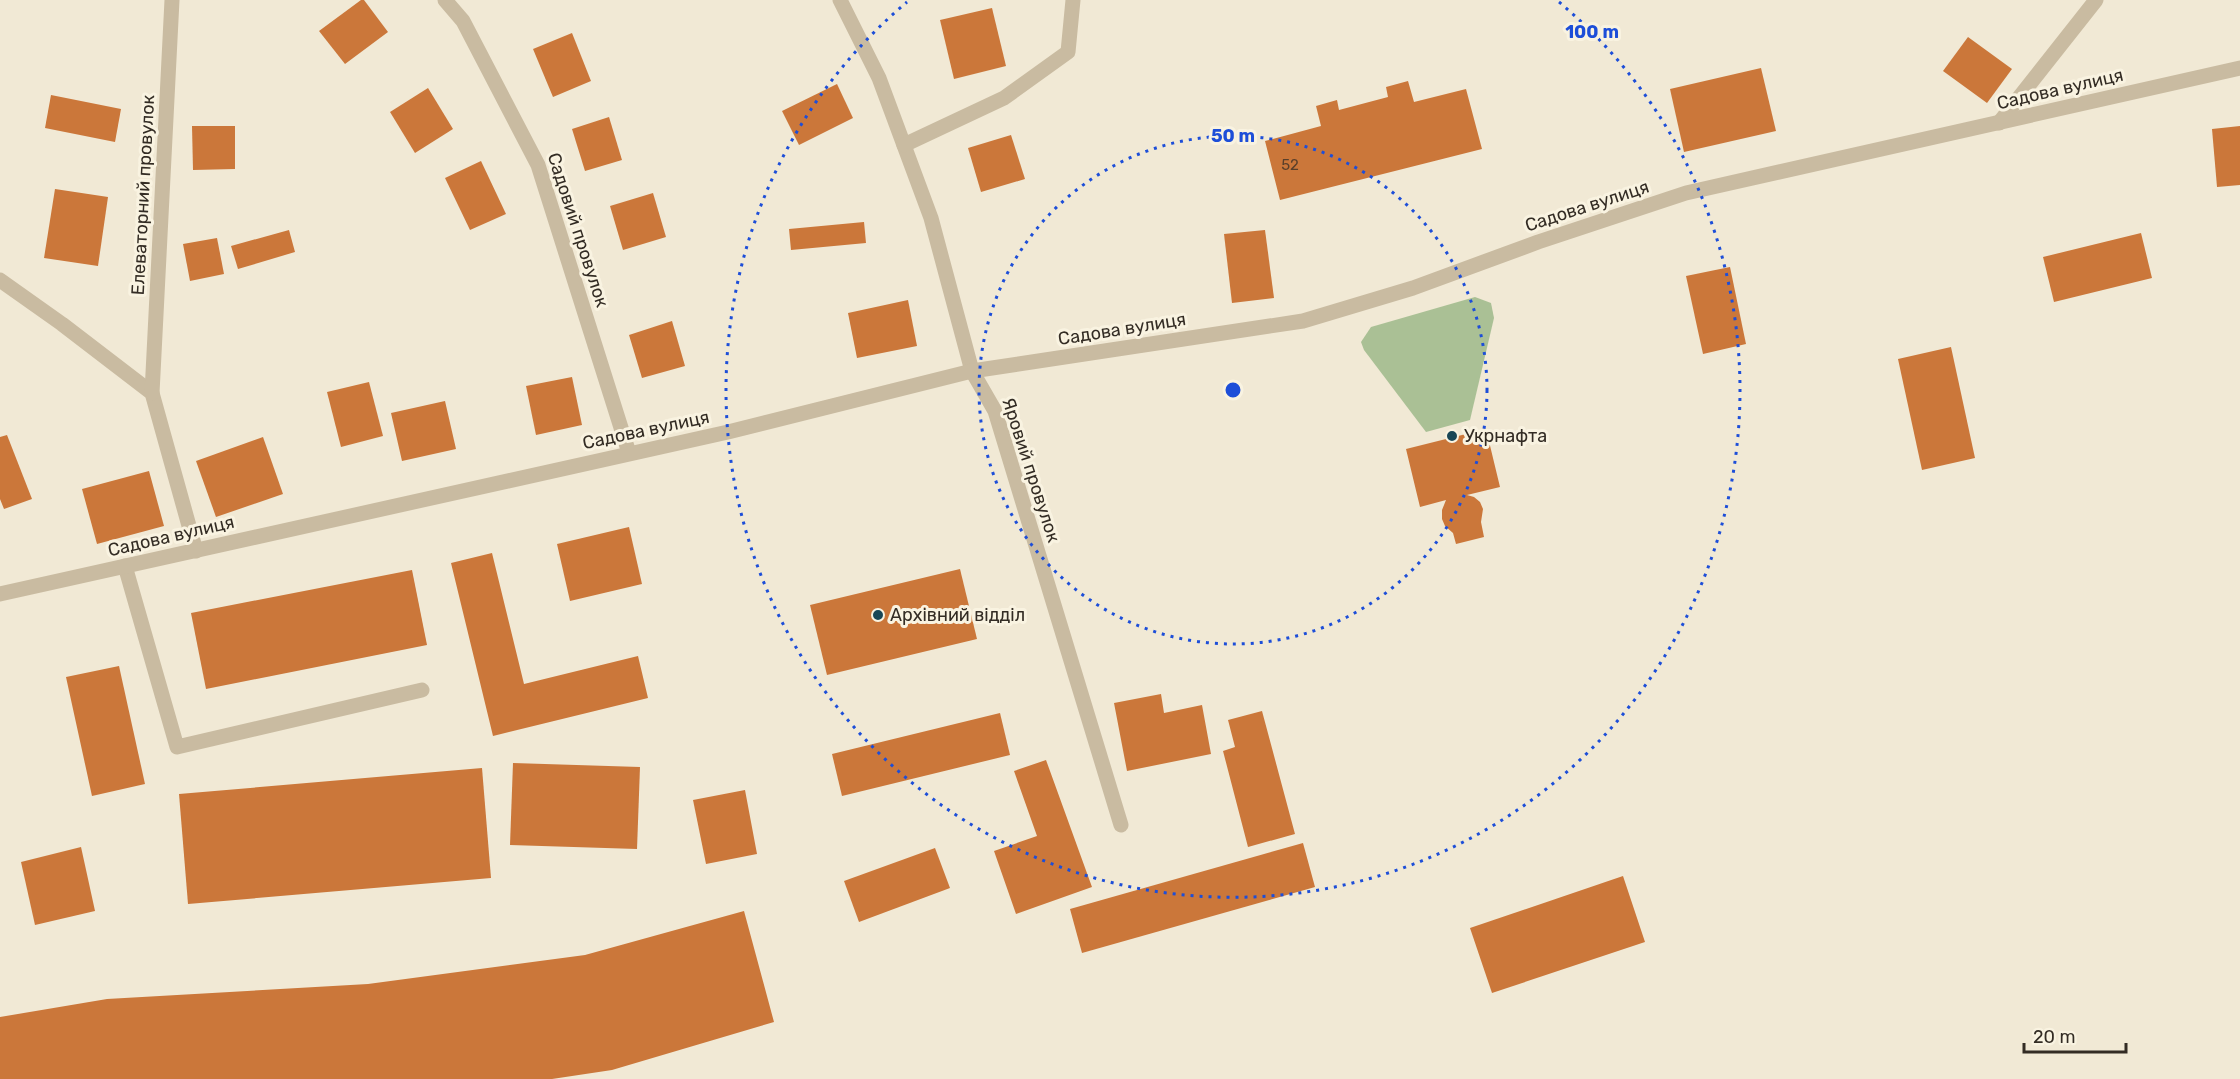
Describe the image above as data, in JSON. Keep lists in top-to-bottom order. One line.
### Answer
{"streets":{"street":["Садова вулиця","Елеваторний провулок","Садовий провулок","Яровий провулок"]},"crossings":[["Садова вулиця","Елеваторний провулок"],["Садова вулиця","Садовий провулок"],["Садова вулиця","Яровий провулок"]],"places":["Укрнафта","Архівний відділ"],"house_numbers":["52"],"scale_bar":"20 m","rings":["100 m","50 m"]}
